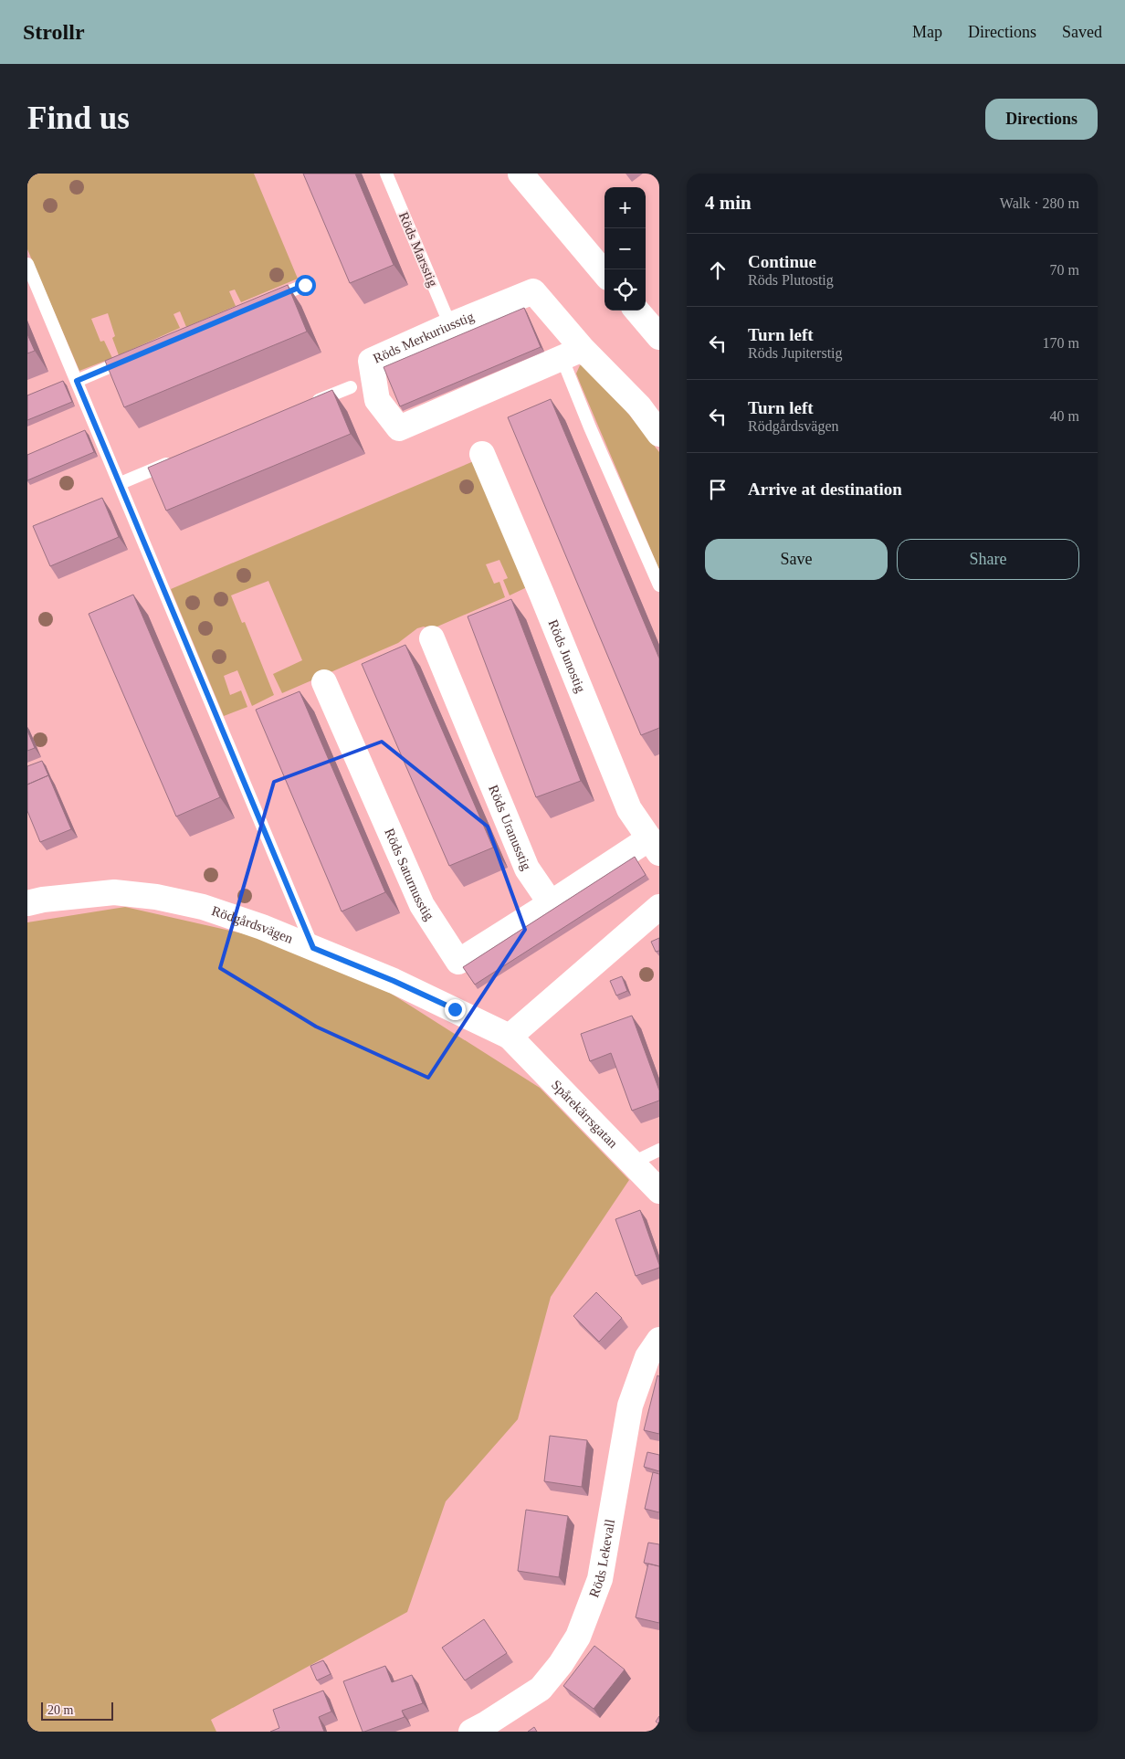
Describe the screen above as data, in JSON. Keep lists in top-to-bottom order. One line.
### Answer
{"streets":{"street":["Röds Merkuriusstig","Röds Junostig","Röds Uranusstig","Röds Saturnusstig","Rödgårdsvägen","Spårekärrsgatan","Röds Lekevall"],"lane":["Röds Marsstig"]},"crossings":[["Röds Marsstig","Röds Merkuriusstig"],["Röds Uranusstig","Röds Saturnusstig"],["Rödgårdsvägen","Spårekärrsgatan"]],"scale_bar":"20 m","page":{"header":"Strollr","nav":["Map","Directions","Saved"],"buttons":["Directions",["Save","Share"]],"title":"Find us","heading":["4 min","Walk · 280 m"],"map_buttons":["+","−"],"list":[["Continue","Röds Plutostig","70 m"],["Turn left","Röds Jupiterstig","170 m"],["Turn left","Rödgårdsvägen","40 m"],"Arrive at destination"],"scale":"20 m"}}
